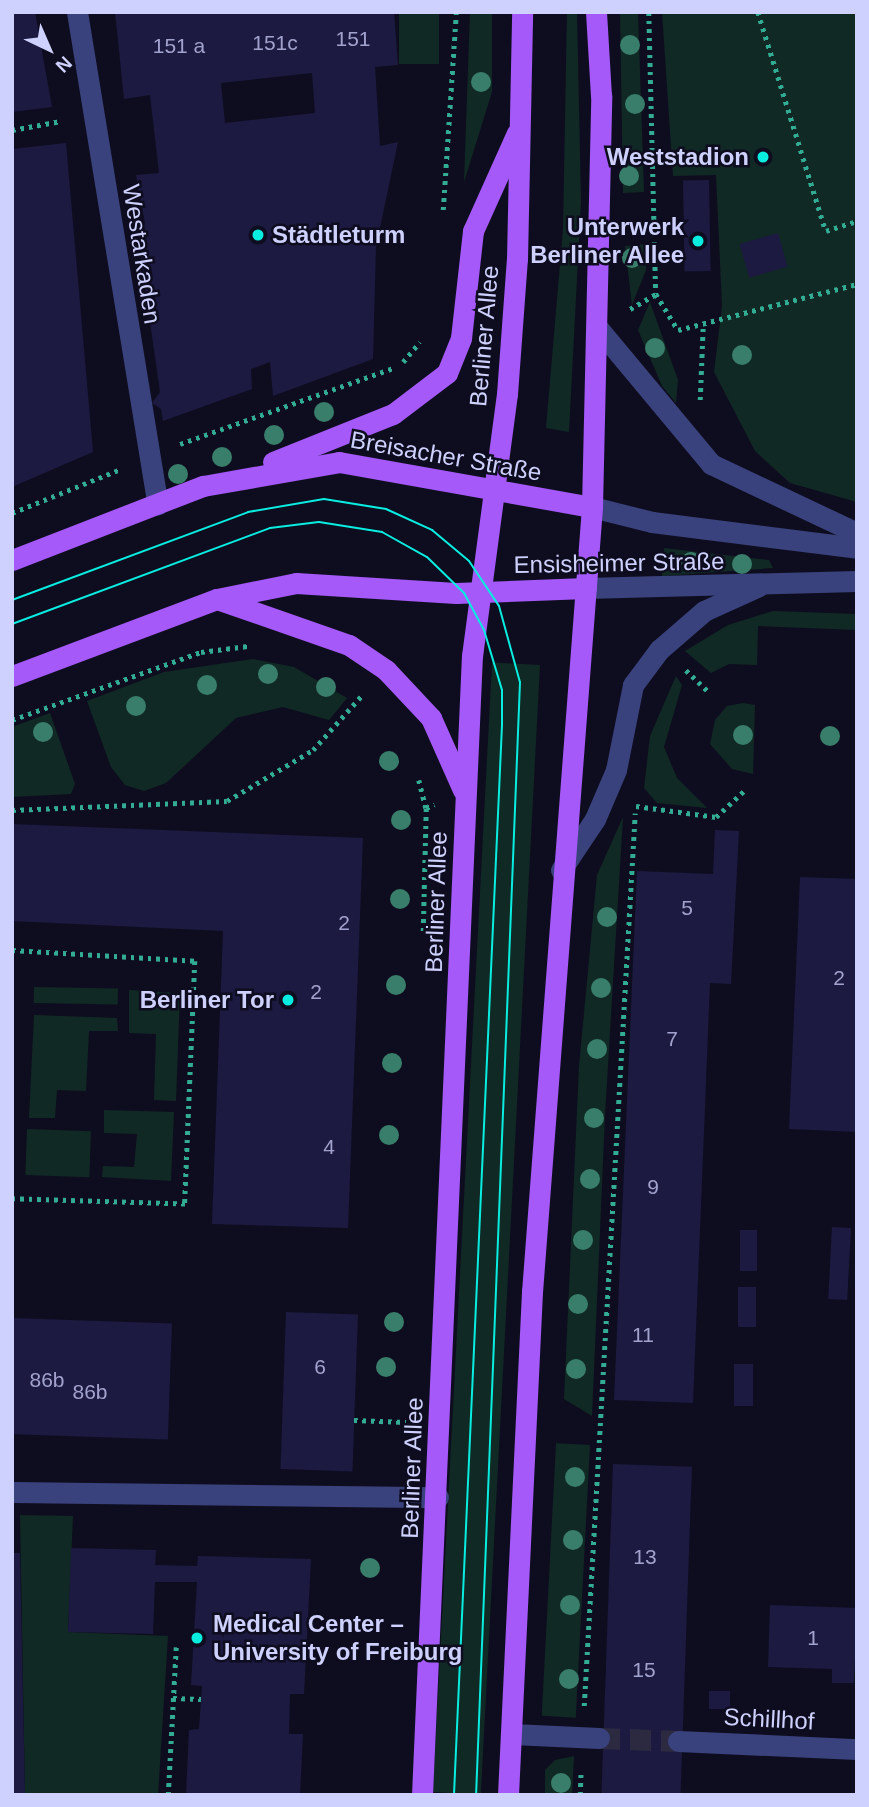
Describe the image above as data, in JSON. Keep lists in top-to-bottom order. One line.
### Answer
{"streets":{"main road":["Berliner Allee","Breisacher Straße","Ensisheimer Straße"],"street":["Westarkaden","Schillhof"]},"crossings":[["Westarkaden","Breisacher Straße"],["Berliner Allee","Breisacher Straße"],["Berliner Allee","Ensisheimer Straße"],["Breisacher Straße","Ensisheimer Straße"]],"places":["Weststadion","Städtleturm","Unterwerk Berliner Allee","Berliner Tor","Medical Center – University of Freiburg"],"house_numbers":["151","151c","151 a","5","2","2","2","7","4","9","11","6","86b","86b","13","1","15"],"north":"bottom right"}
